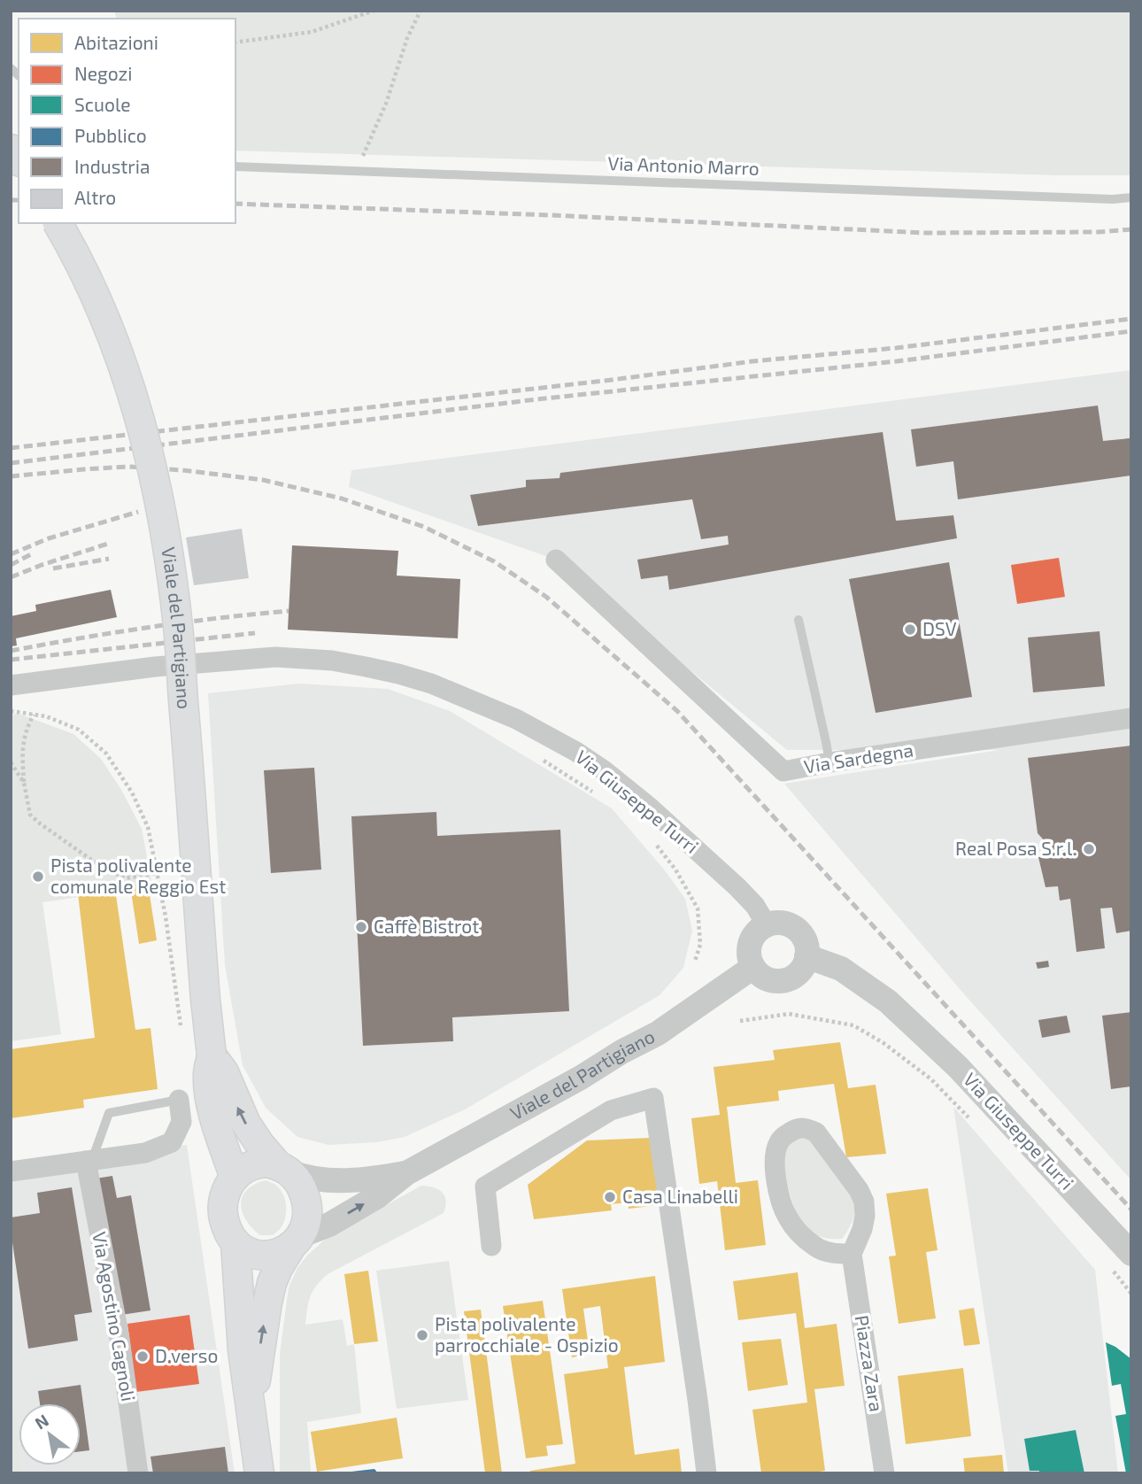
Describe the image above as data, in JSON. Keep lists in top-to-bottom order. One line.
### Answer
{"streets":{"main road":["Viale del Partigiano"],"street":["Via Sardegna","Via Giuseppe Turri","Via Agostino Cagnoli","Piazza Zara"],"lane":["Via Antonio Marro"]},"crossings":[["Viale del Partigiano","Via Giuseppe Turri"]],"places":["DSV","Real Posa S.r.l.","Pista polivalente comunale Reggio Est","Caffè Bistrot","Casa Linabelli","Pista polivalente parrocchiale - Ospizio","D.verso"],"legend":["Abitazioni","Negozi","Scuole","Pubblico","Industria","Altro"],"north":"top left"}
